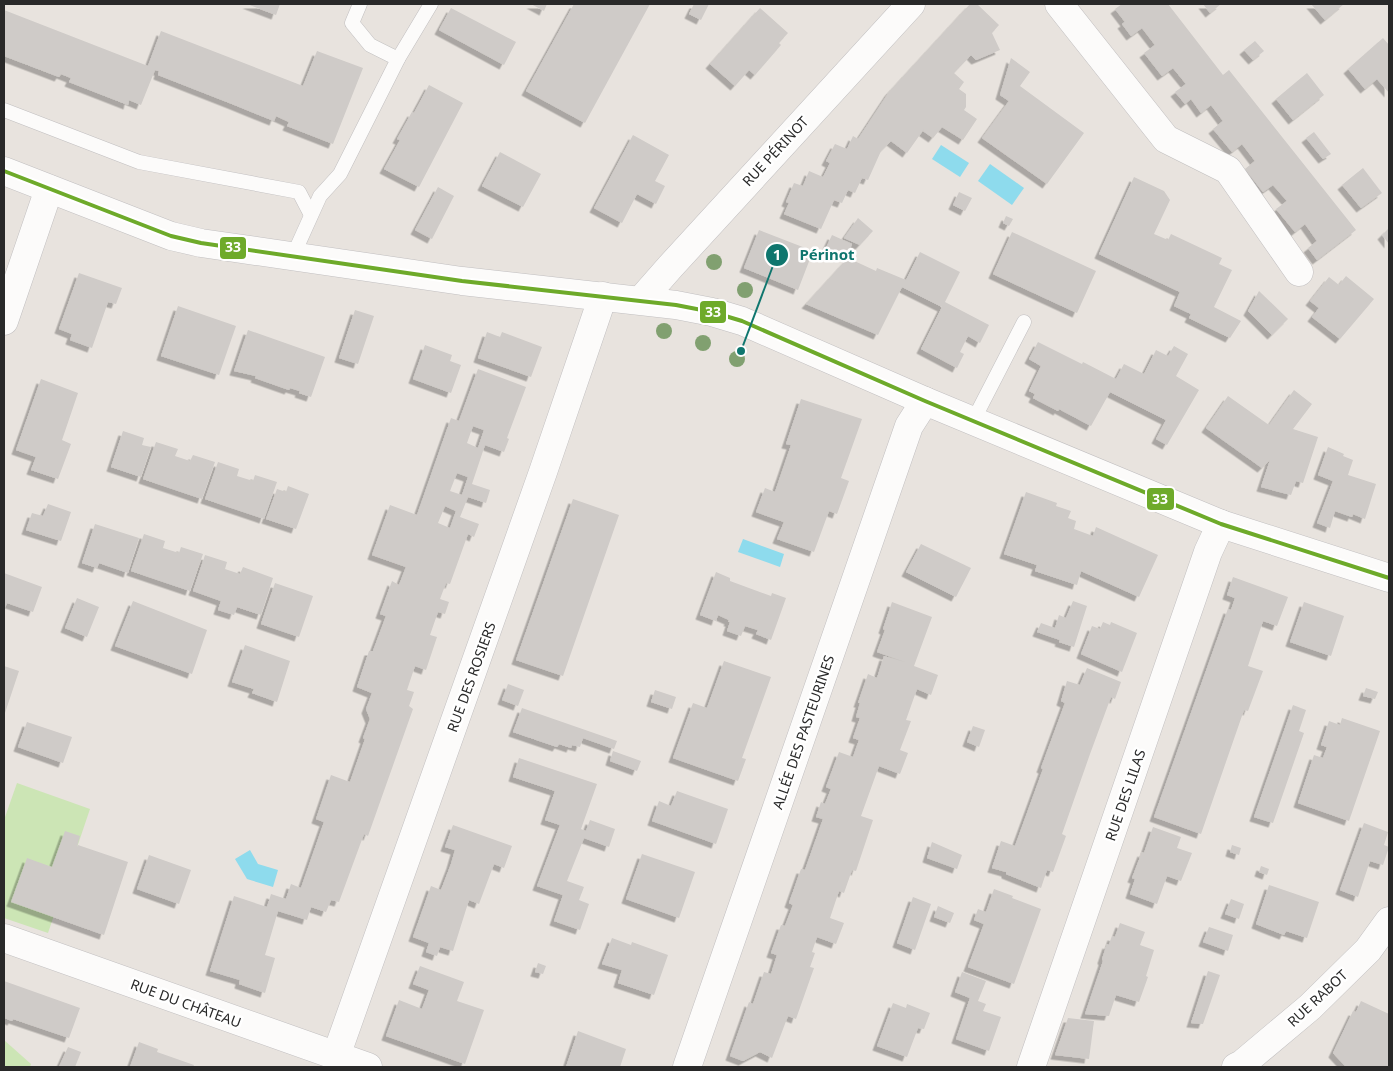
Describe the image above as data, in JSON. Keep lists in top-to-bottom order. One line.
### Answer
{"streets":{"street":["RUE PÉRINOT","RUE DES ROSIERS","ALLÉE DES PASTEURINES","RUE DES LILAS","RUE RABOT","RUE DU CHÂTEAU"]},"crossings":[["RUE DES ROSIERS","RUE DU CHÂTEAU"]],"places":["Périnot"],"lines":["transit line 33"]}
